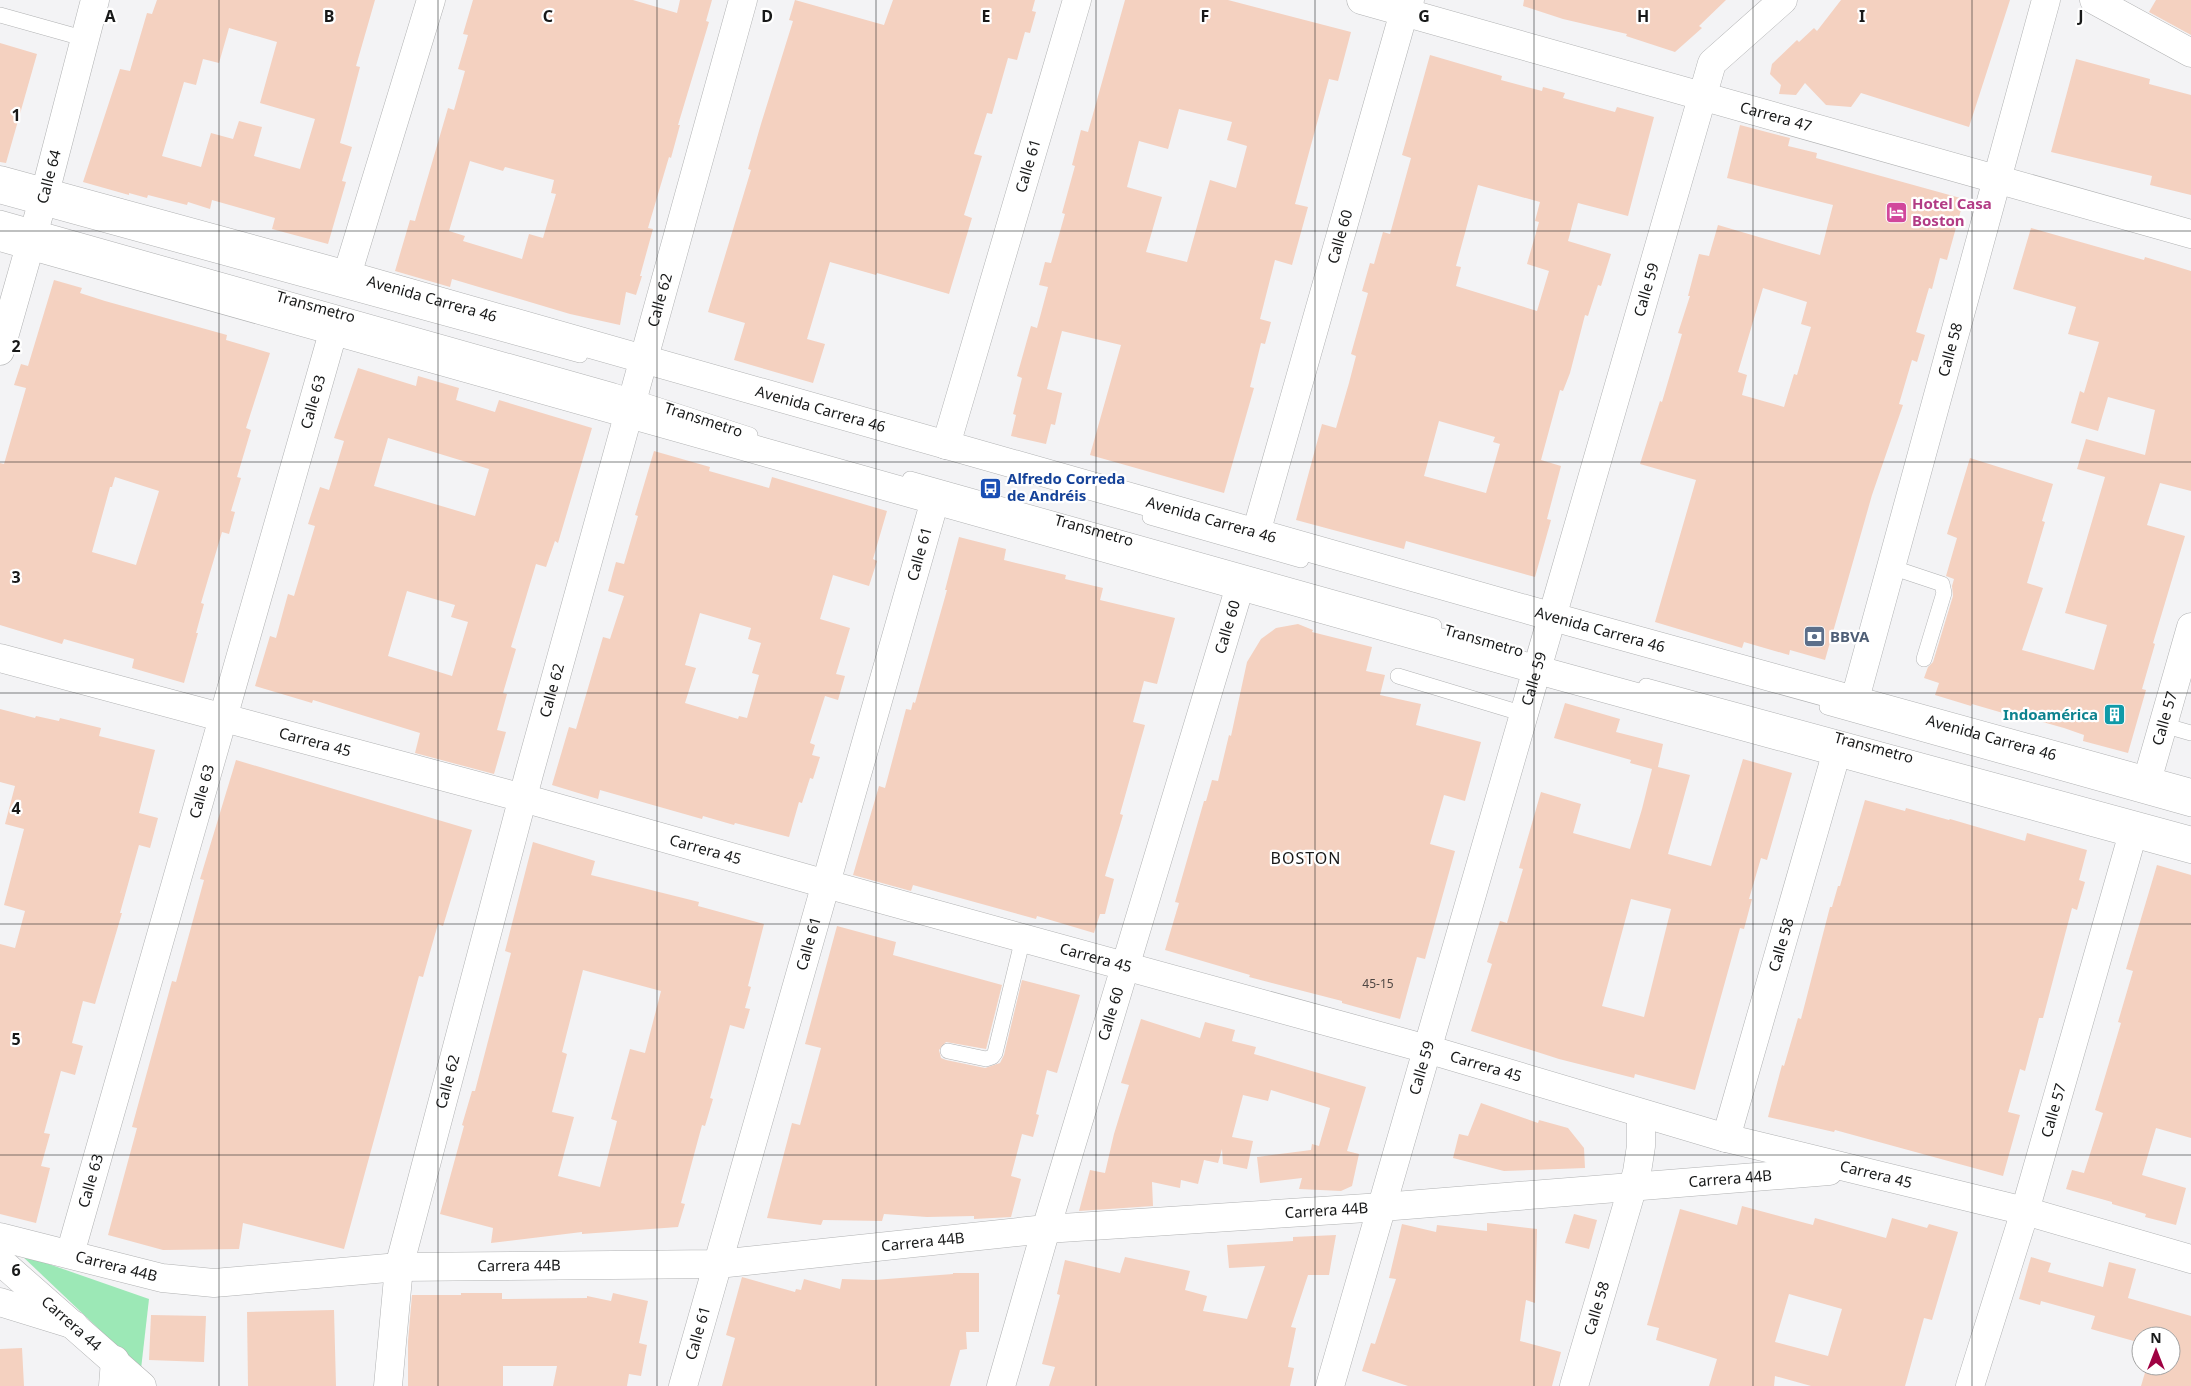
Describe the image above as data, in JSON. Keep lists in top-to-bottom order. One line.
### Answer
{"streets":{"street":["Carrera 47","Calle 61","Calle 64","Calle 60","Calle 59","Avenida Carrera 46","Calle 62","Calle 58","Calle 63","Calle 57","Carrera 45","Carrera 44B","Carrera 44"],"lane":["Transmetro"]},"crossings":[["Carrera 47","Calle 60"],["Carrera 47","Calle 59"],["Carrera 47","Calle 58"],["Calle 61","Avenida Carrera 46"],["Calle 61","Carrera 45"],["Calle 61","Carrera 44B"],["Calle 64","Avenida Carrera 46"],["Calle 64","Transmetro"],["Calle 60","Avenida Carrera 46"],["Calle 60","Carrera 45"],["Calle 60","Carrera 44B"],["Calle 59","Avenida Carrera 46"],["Calle 59","Transmetro"],["Calle 59","Carrera 45"],["Calle 59","Carrera 44B"],["Avenida Carrera 46","Calle 62"],["Avenida Carrera 46","Transmetro"],["Avenida Carrera 46","Calle 58"],["Avenida Carrera 46","Calle 63"],["Avenida Carrera 46","Calle 57"],["Calle 62","Transmetro"],["Calle 62","Carrera 45"],["Calle 62","Carrera 44B"],["Calle 58","Carrera 45"],["Calle 58","Carrera 44B"],["Calle 63","Carrera 45"],["Calle 63","Carrera 44B"],["Calle 57","Carrera 45"],["Carrera 45","Carrera 44B"]],"districts":["BOSTON"],"places":{"hotel":["Hotel Casa Boston"],"bus stop":["Alfredo Correda de Andréis"],"bank":["BBVA"],"building":["Indoamérica"]},"house_numbers":["45-15"],"north":"top","grid":{"columns":["A","B","C","D","E","F","G","H","I","J"],"rows":["1","2","3","4","5","6"]}}
